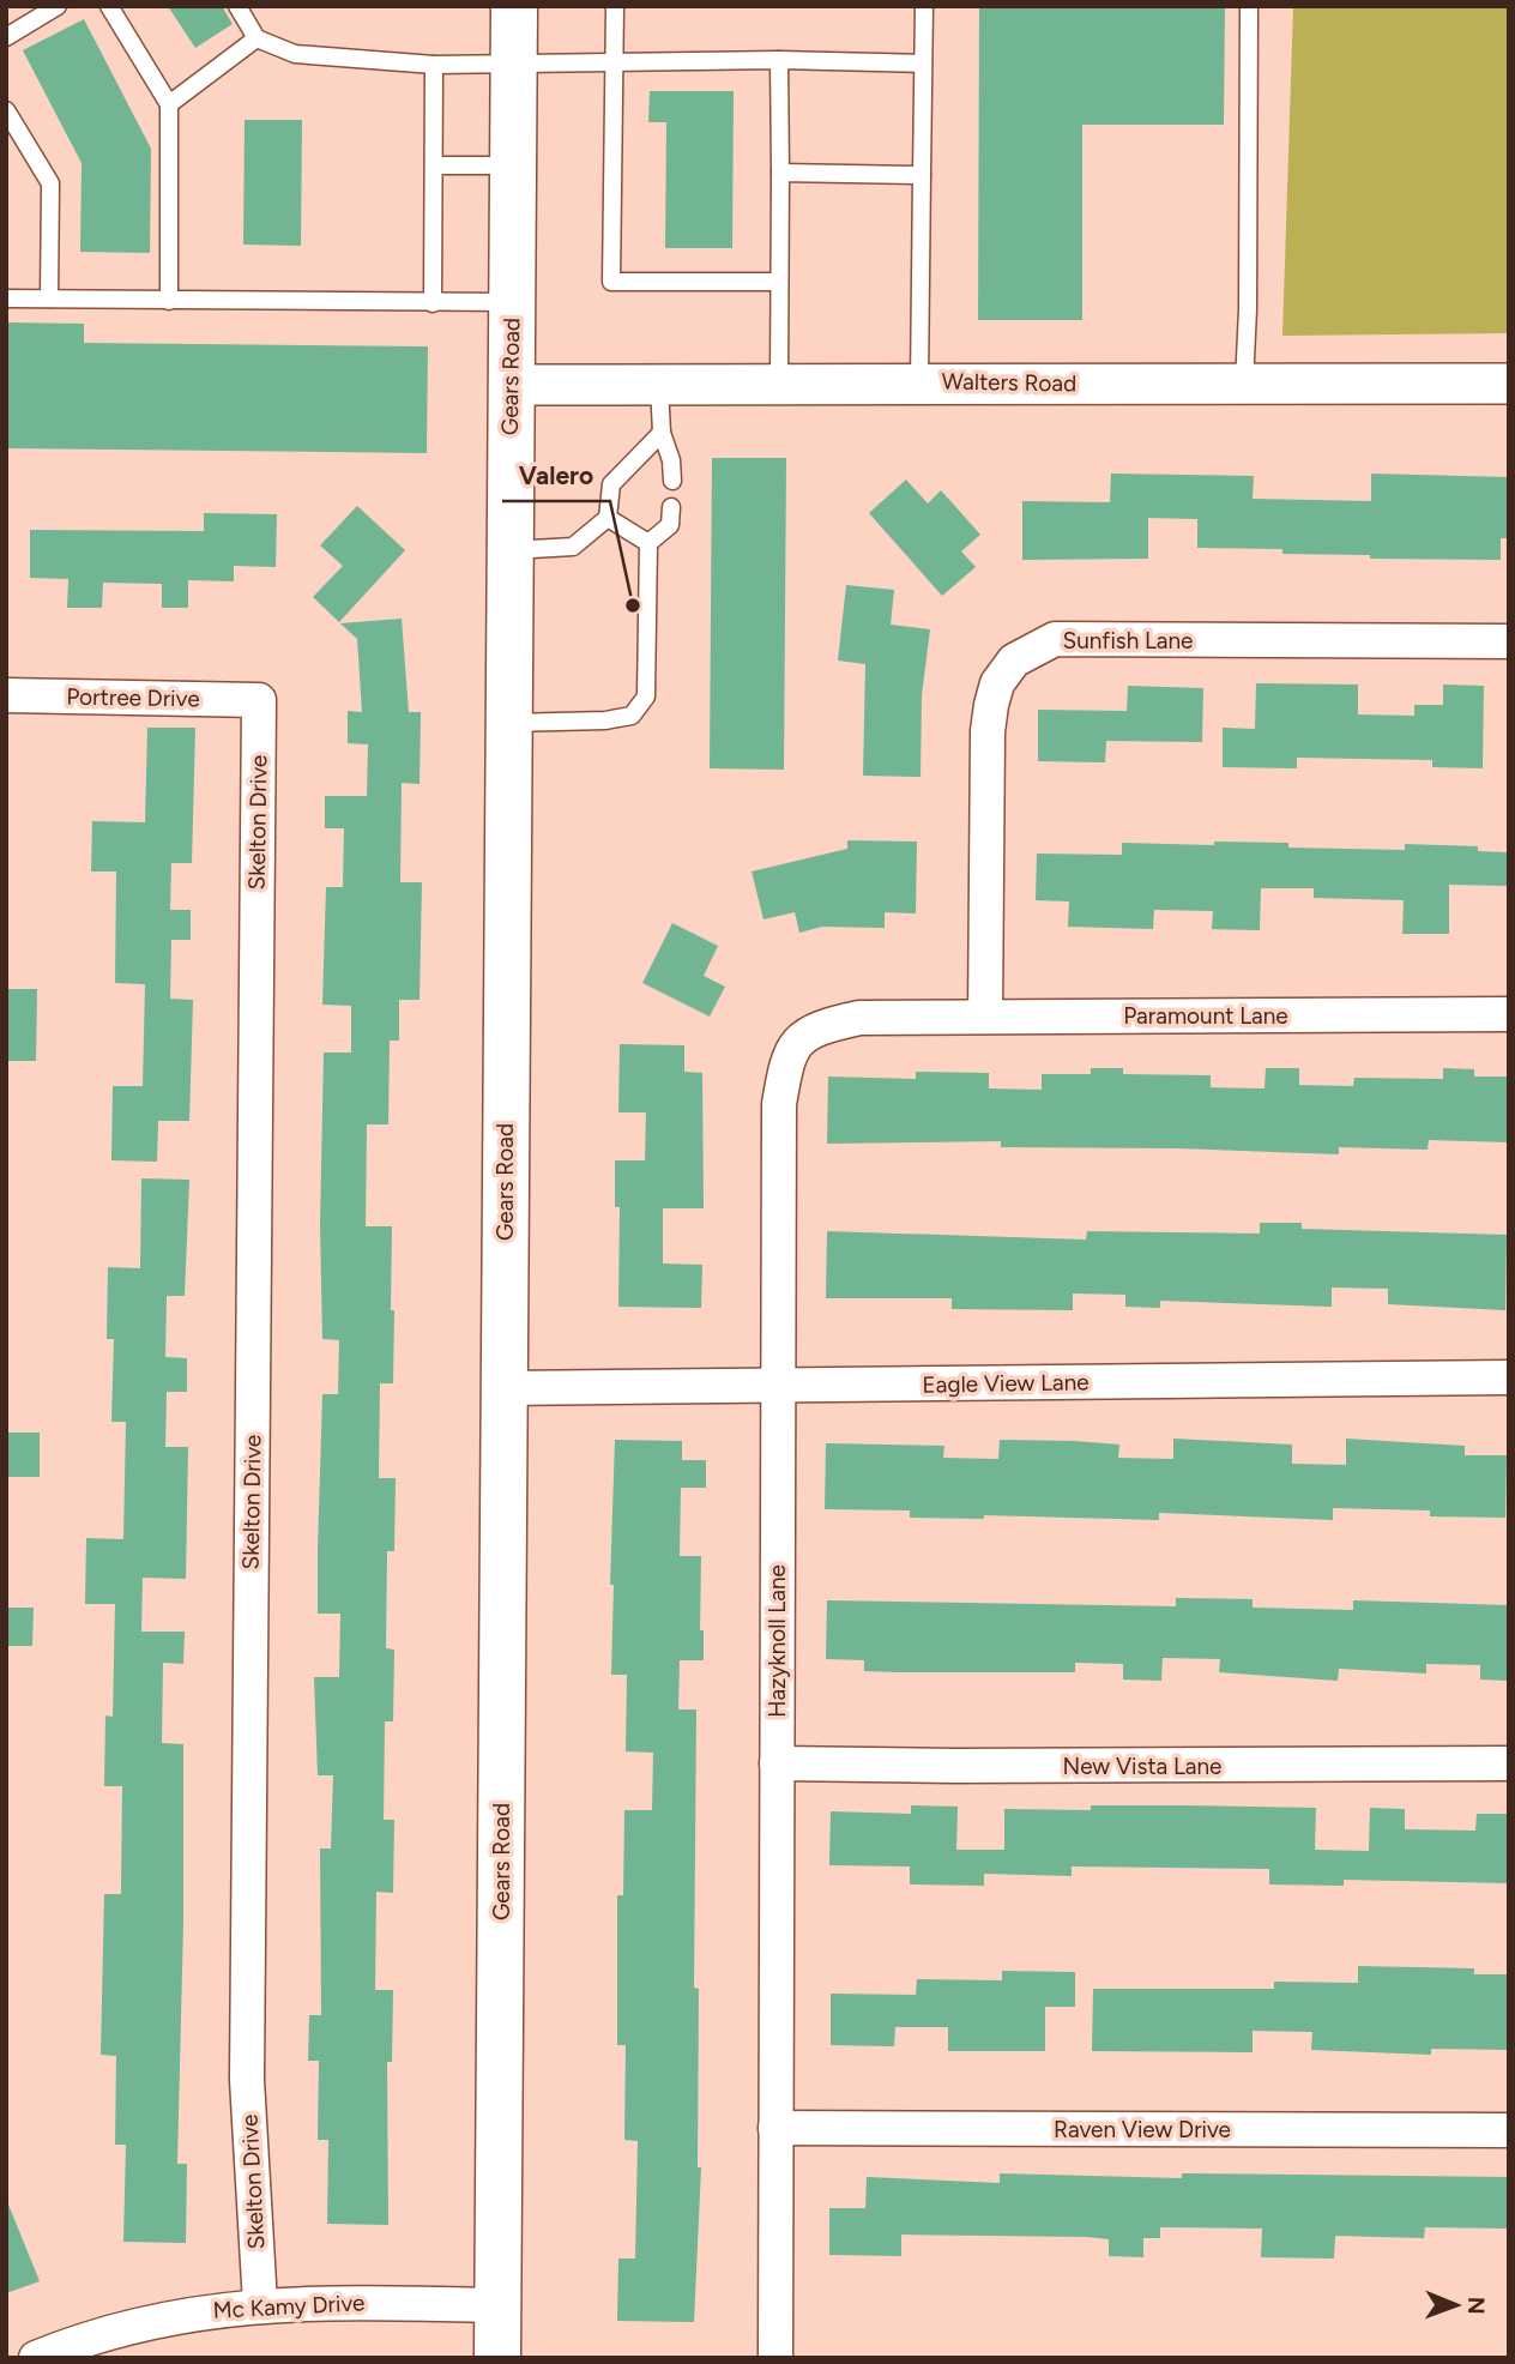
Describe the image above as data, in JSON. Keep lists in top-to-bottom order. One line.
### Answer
{"streets":{"main road":["Gears Road"],"street":["Walters Road","Sunfish Lane","Portree Drive","Skelton Drive","Paramount Lane","Eagle View Lane","Hazyknoll Lane","New Vista Lane","Raven View Drive","Mc Kamy Drive"]},"crossings":[["Gears Road","Walters Road"],["Gears Road","Eagle View Lane"],["Gears Road","Mc Kamy Drive"],["Sunfish Lane","Paramount Lane"],["Portree Drive","Skelton Drive"],["Skelton Drive","Mc Kamy Drive"],["Paramount Lane","Hazyknoll Lane"],["Eagle View Lane","Hazyknoll Lane"],["Hazyknoll Lane","New Vista Lane"],["Hazyknoll Lane","Raven View Drive"]],"places":["Valero"],"north":"right"}
